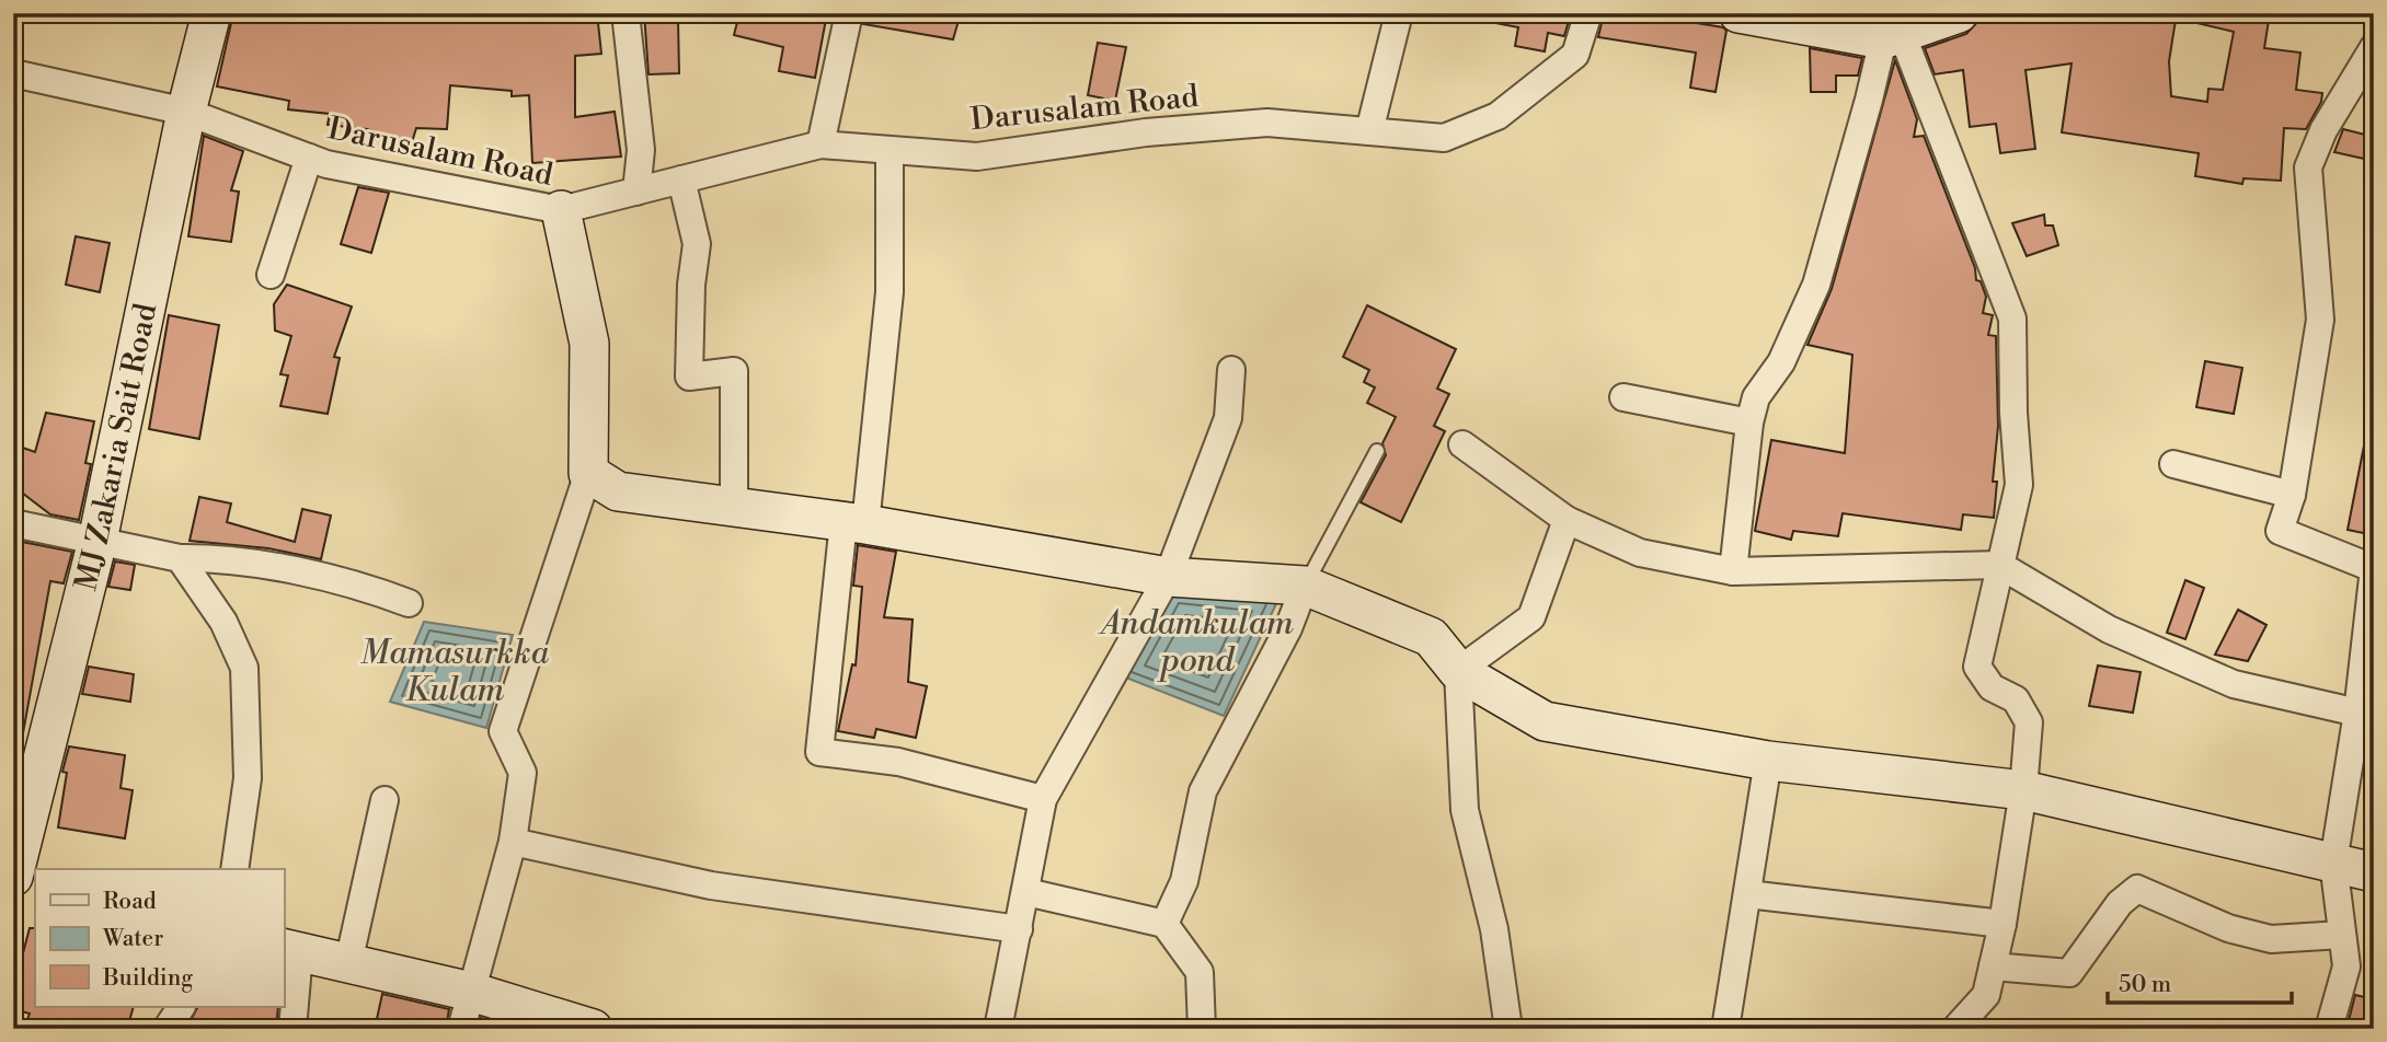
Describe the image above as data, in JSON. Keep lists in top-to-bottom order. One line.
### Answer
{"streets":{"street":["Darusalam Road","MJ Zakaria Sait Road"]},"crossings":[["Darusalam Road","MJ Zakaria Sait Road"]],"water":["Andamkulam pond","Mamasurkka Kulam"],"legend":["Road","Water","Building"],"scale_bar":"50 m"}
